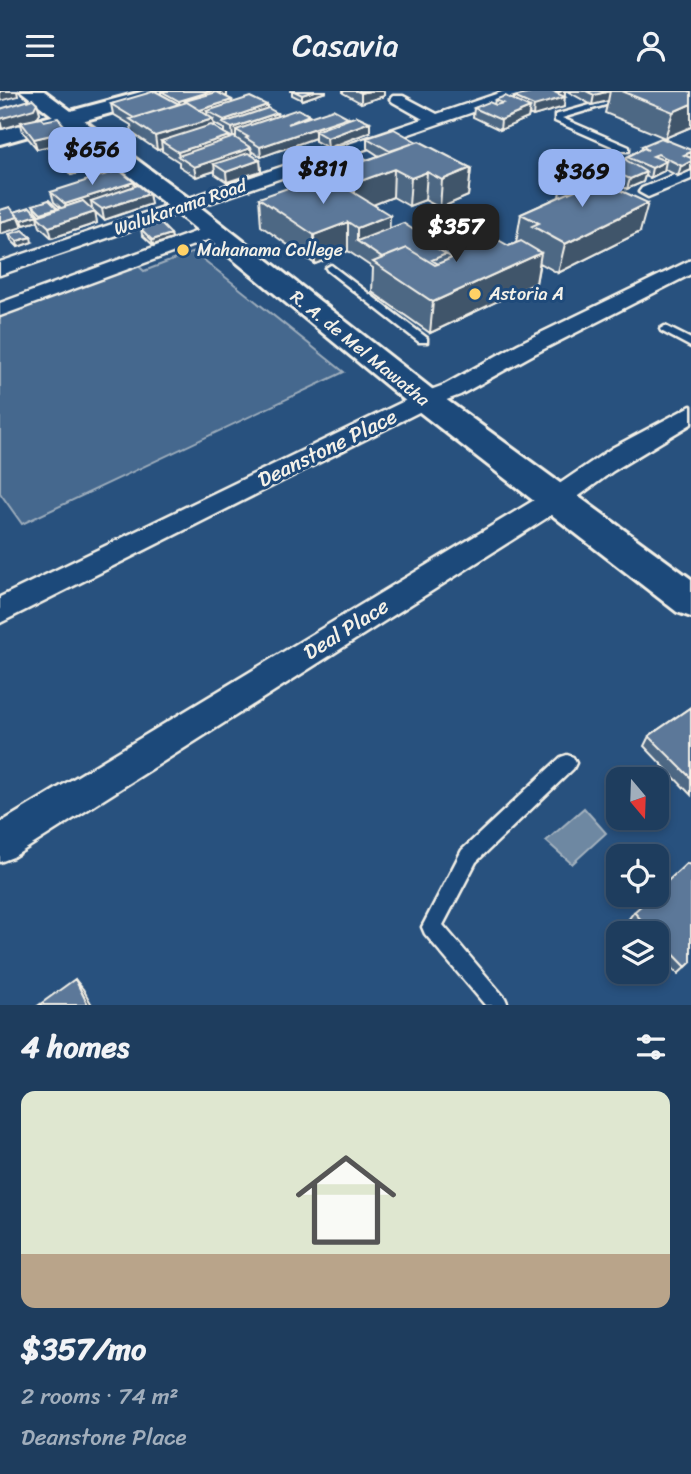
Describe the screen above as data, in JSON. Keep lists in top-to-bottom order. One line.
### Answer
{"streets":{"main road":["R. A. de Mel Mawatha"],"street":["Walukarama Road","Deanstone Place","Deal Place"]},"crossings":[["Walukarama Road","R. A. de Mel Mawatha"],["R. A. de Mel Mawatha","Deanstone Place"],["R. A. de Mel Mawatha","Deal Place"]],"places":["Mahanama College","Astoria A"],"north":"bottom","page":{"header":"Casavia","price":["$656","$811","$369","$357"],"heading":"4 homes","list":[{"name":"$357/mo","note":"2 rooms · 74 m² · Deanstone Place"}]}}
